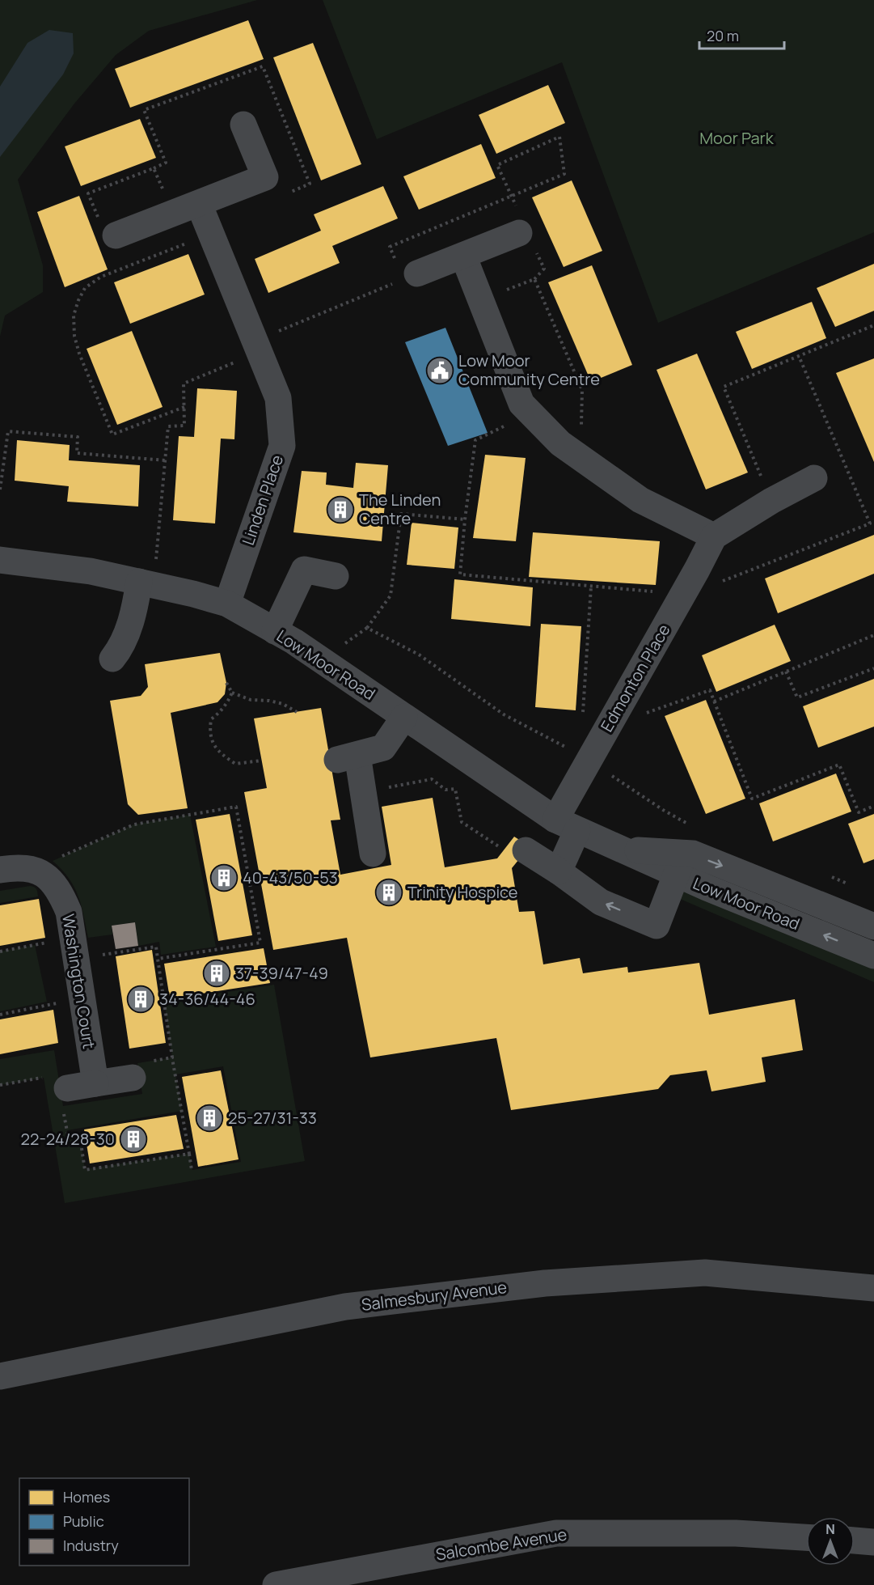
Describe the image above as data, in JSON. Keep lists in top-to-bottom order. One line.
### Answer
{"streets":{"street":["Linden Place","Low Moor Road","Edmonton Place","Washington Court","Salmesbury Avenue","Salcombe Avenue"]},"crossings":[["Linden Place","Low Moor Road"],["Low Moor Road","Edmonton Place"]],"parks":["Moor Park"],"places":{"public building":["Low Moor Community Centre"],"building":["The Linden Centre","40-43/50-53","Trinity Hospice","37-39/47-49","34-36/44-46","25-27/31-33","22-24/28-30"]},"legend":["Homes","Public","Industry"],"scale_bar":"20 m","north":"top"}
